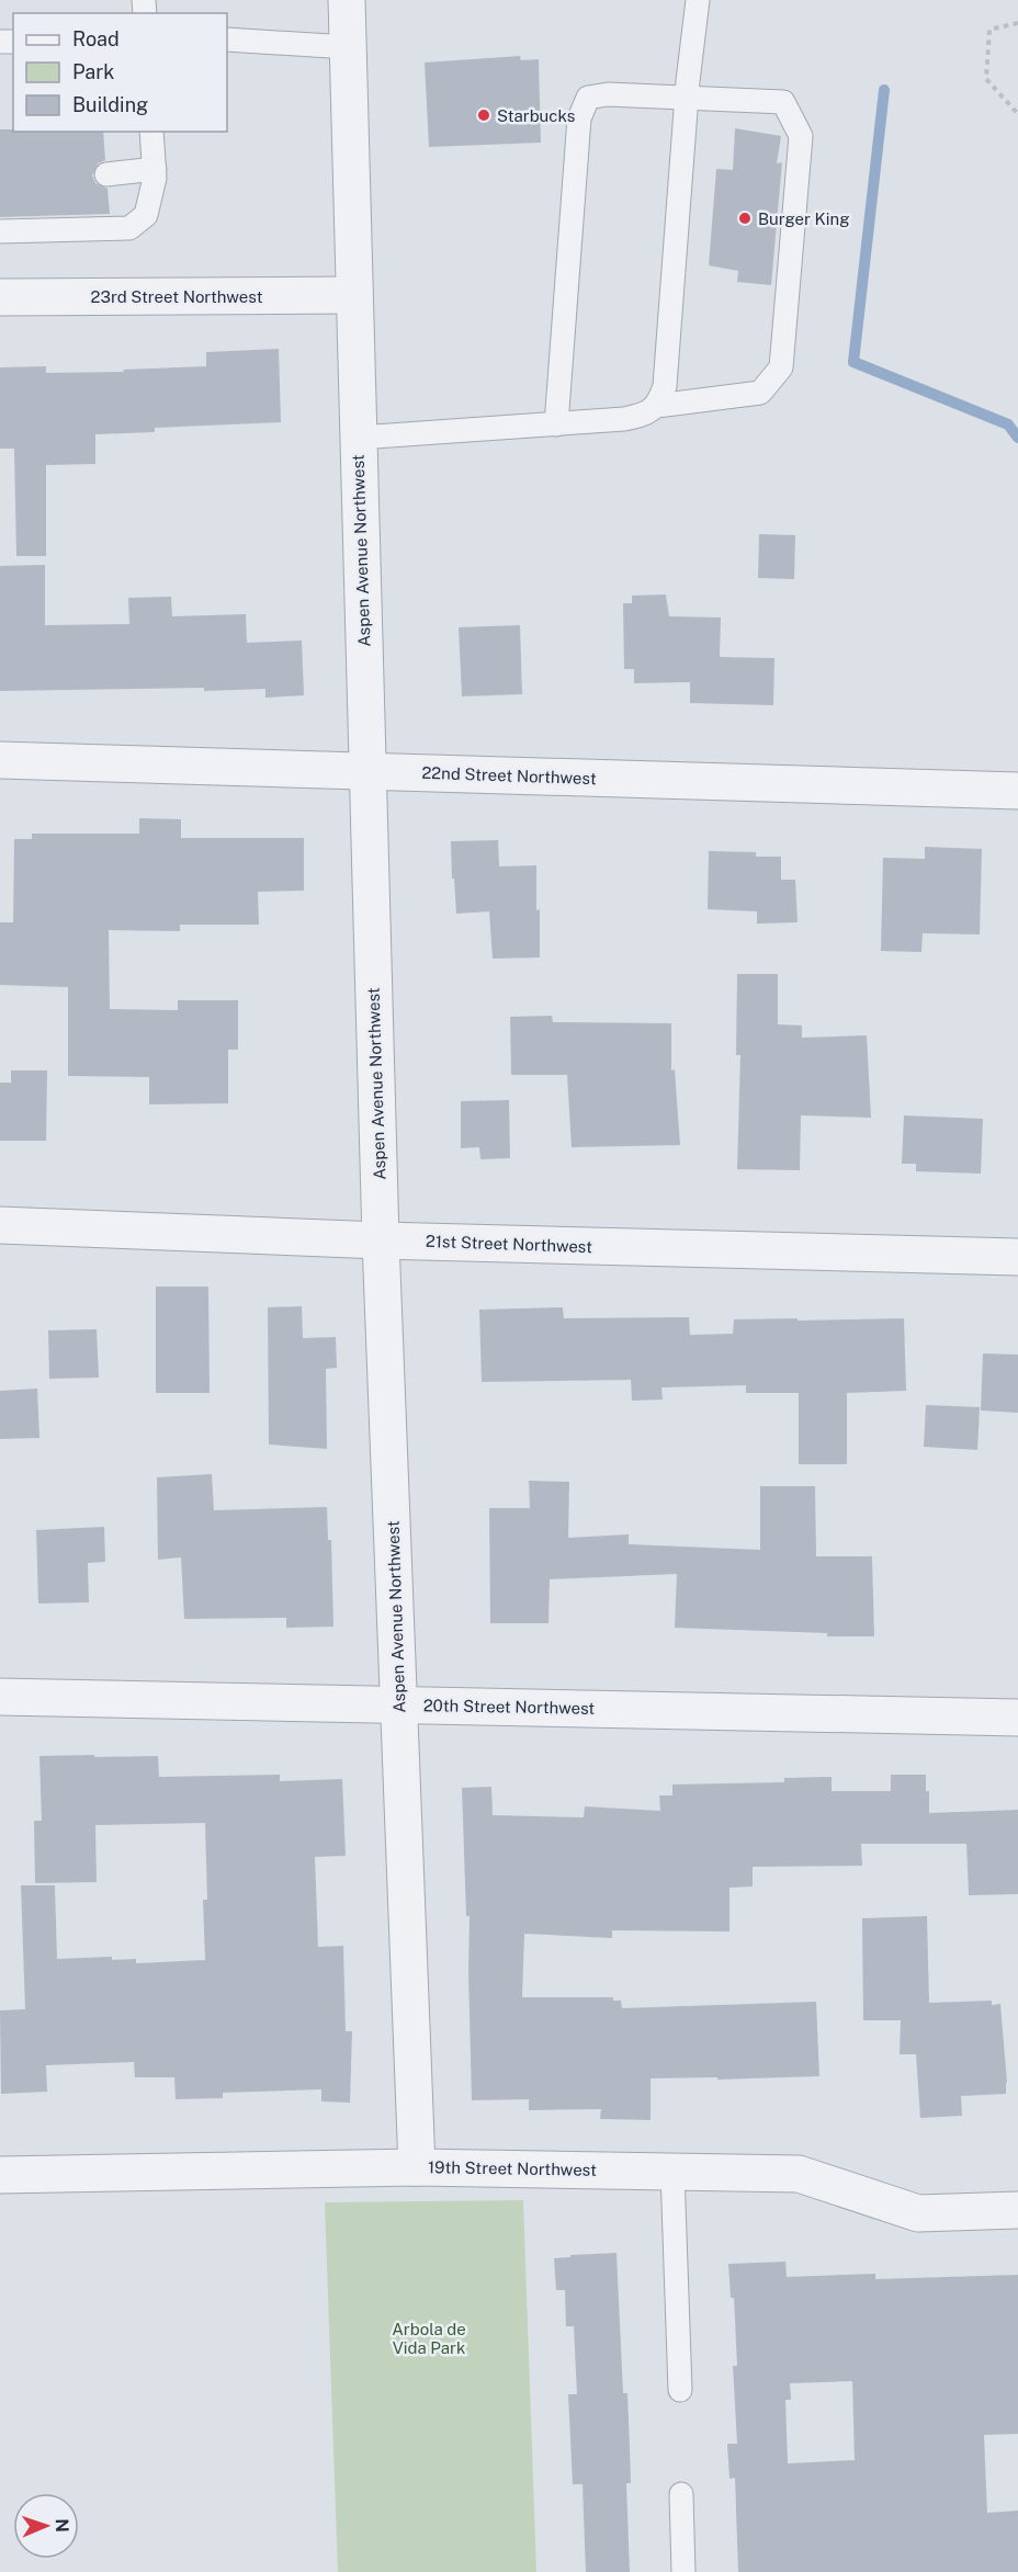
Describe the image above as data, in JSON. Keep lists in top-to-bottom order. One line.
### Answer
{"streets":{"street":["23rd Street Northwest","Aspen Avenue Northwest","22nd Street Northwest","21st Street Northwest","20th Street Northwest","19th Street Northwest"]},"crossings":[["23rd Street Northwest","Aspen Avenue Northwest"],["Aspen Avenue Northwest","22nd Street Northwest"],["Aspen Avenue Northwest","21st Street Northwest"],["Aspen Avenue Northwest","20th Street Northwest"],["Aspen Avenue Northwest","19th Street Northwest"]],"parks":["Arbola de Vida Park"],"places":["Starbucks","Burger King"],"legend":["Road","Park","Building"],"north":"right"}
